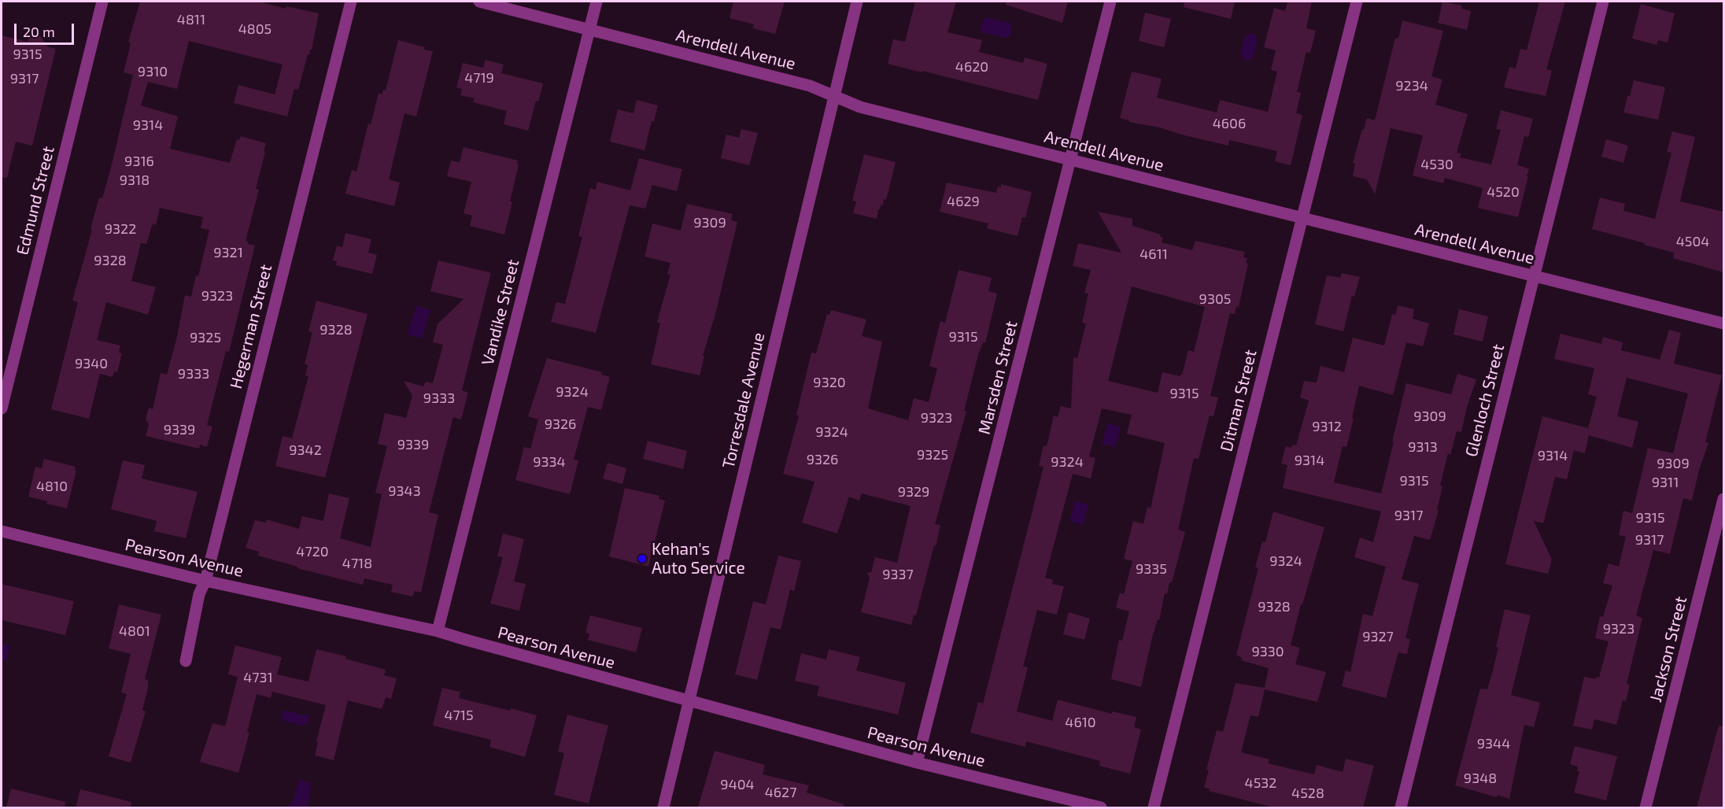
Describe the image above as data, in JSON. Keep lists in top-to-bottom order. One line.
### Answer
{"streets":{"street":["Arendell Avenue","Edmund Street","Vandike Street","Hegerman Street","Marsden Street","Torresdale Avenue","Ditman Street","Glenloch Street","Pearson Avenue","Jackson Street"]},"crossings":[["Arendell Avenue","Vandike Street"],["Arendell Avenue","Marsden Street"],["Arendell Avenue","Torresdale Avenue"],["Arendell Avenue","Ditman Street"],["Arendell Avenue","Glenloch Street"],["Vandike Street","Pearson Avenue"],["Hegerman Street","Pearson Avenue"],["Marsden Street","Pearson Avenue"],["Torresdale Avenue","Pearson Avenue"]],"places":["Kehan's Auto Service"],"house_numbers":["4811","4805","9315","4620","9310","4719","9317","9234","4606","9314","9316","4530","9318","4520","4629","9309","9322","4504","9321","4611","9328","9323","9305","9328","9315","9325","9340","9333","9320","9324","9315","9333","9309","9323","9326","9312","9339","9324","9339","9313","9342","9325","9314","9326","9314","9334","9324","9309","9315","9311","4810","9343","9329","9317","9315","9317","4720","9324","4718","9335","9337","9328","9323","4801","9327","9330","4731","4715","4610","9344","9348","4532","9404","4627","4528"],"scale_bar":"20 m"}
